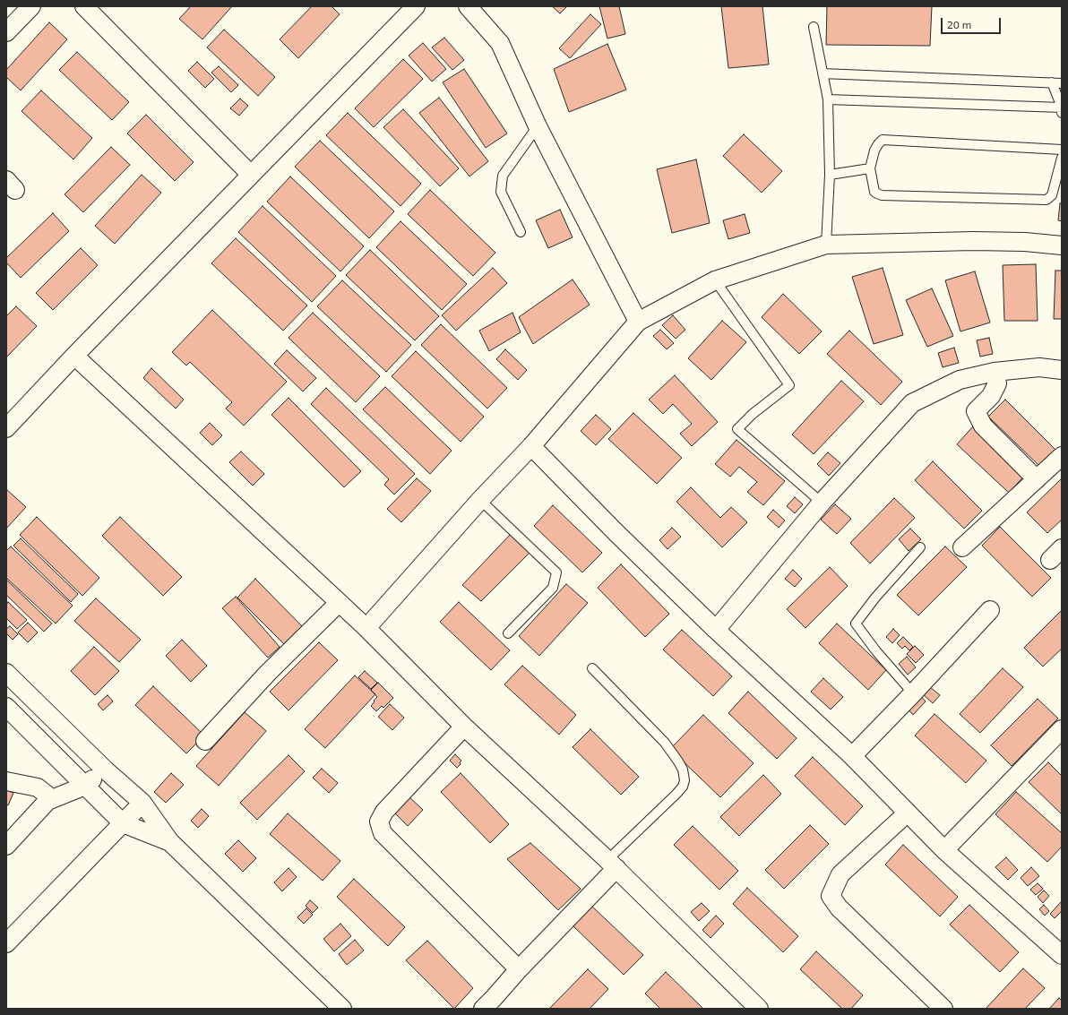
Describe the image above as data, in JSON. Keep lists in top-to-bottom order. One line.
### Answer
{"scale_bar":"20 m"}
